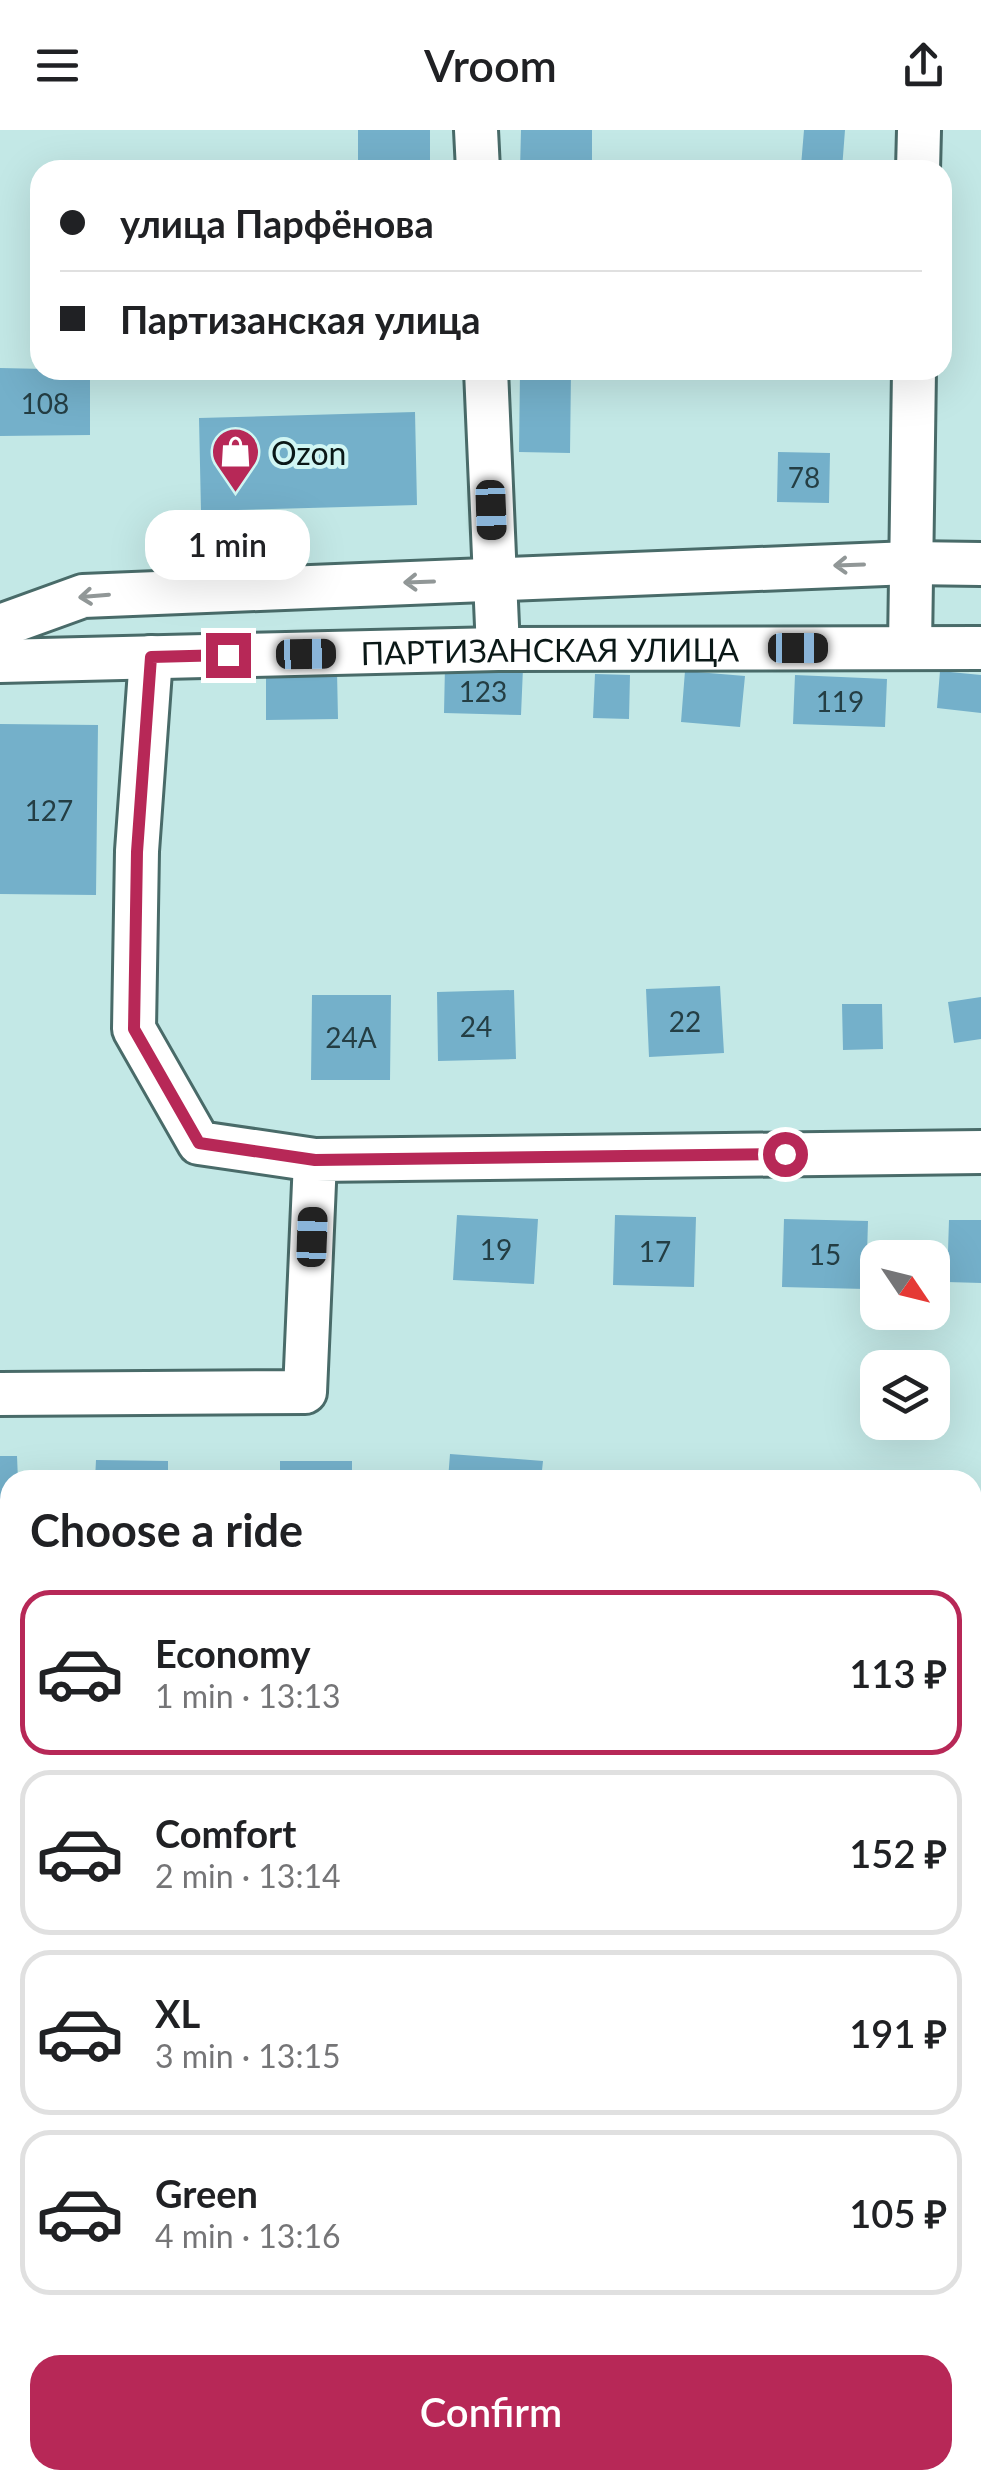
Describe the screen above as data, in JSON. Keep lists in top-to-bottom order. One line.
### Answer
{"streets":{"street":["ПАРТИЗАНСКАЯ УЛИЦА"]},"places":{"shop":["Ozon"]},"house_numbers":["108","78","123","119","127","22","24","24А","19","17","15"],"north":"bottom right","page":{"header":"Vroom","banner":["улица Парфёнова","Партизанская улица"],"bubble":"1 min","heading":"Choose a ride","list":[{"name":"Economy","note":"1 min · 13:13","value":"113 ₽"},{"name":"Comfort","note":"2 min · 13:14","value":"152 ₽"},{"name":"XL","note":"3 min · 13:15","value":"191 ₽"},{"name":"Green","note":"4 min · 13:16","value":"105 ₽"}],"buttons":"Confirm"}}
